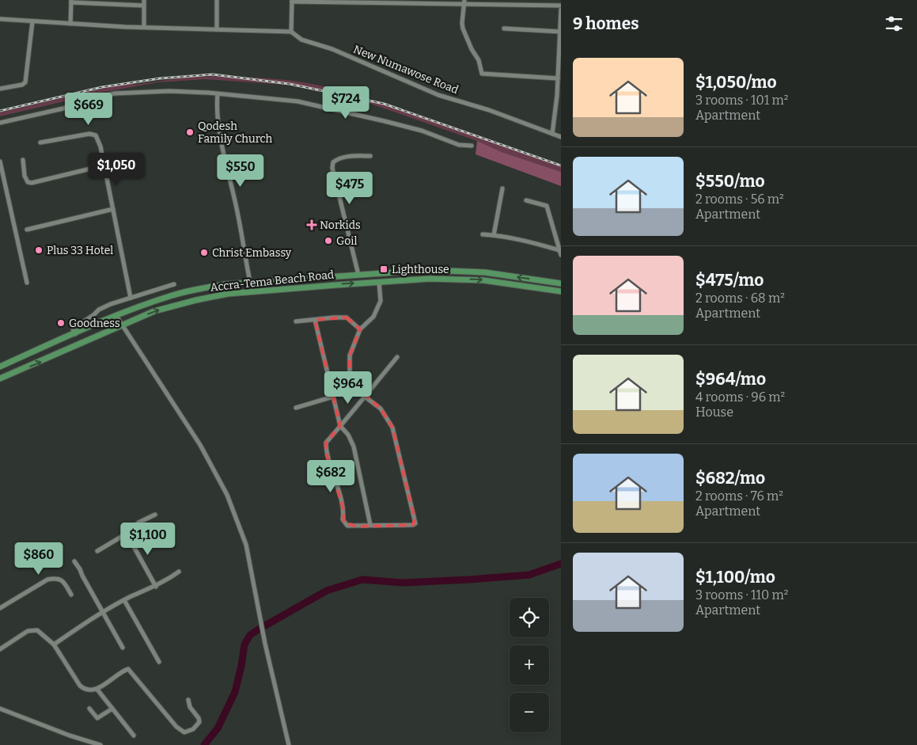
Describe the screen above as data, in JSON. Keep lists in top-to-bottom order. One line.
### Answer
{"streets":{"main road":["Accra-Tema Beach Road"],"street":["New Numawose Road"]},"places":{"other":["Qodesh Family Church","Goil","Plus 33 Hotel","Christ Embassy","Goodness"],"health":["Norkids"],"transit":["Lighthouse"]},"page":{"heading":"9 homes","list":[{"name":"$1,050/mo","note":"3 rooms · 101 m² · Apartment"},{"name":"$550/mo","note":"2 rooms · 56 m² · Apartment"},{"name":"$475/mo","note":"2 rooms · 68 m² · Apartment"},{"name":"$964/mo","note":"4 rooms · 96 m² · House"},{"name":"$682/mo","note":"2 rooms · 76 m² · Apartment"},{"name":"$1,100/mo","note":"3 rooms · 110 m² · Apartment"}],"price":["$724","$669","$1,050","$550","$475","$964","$682","$1,100","$860"],"map_buttons":["+","−"]}}
